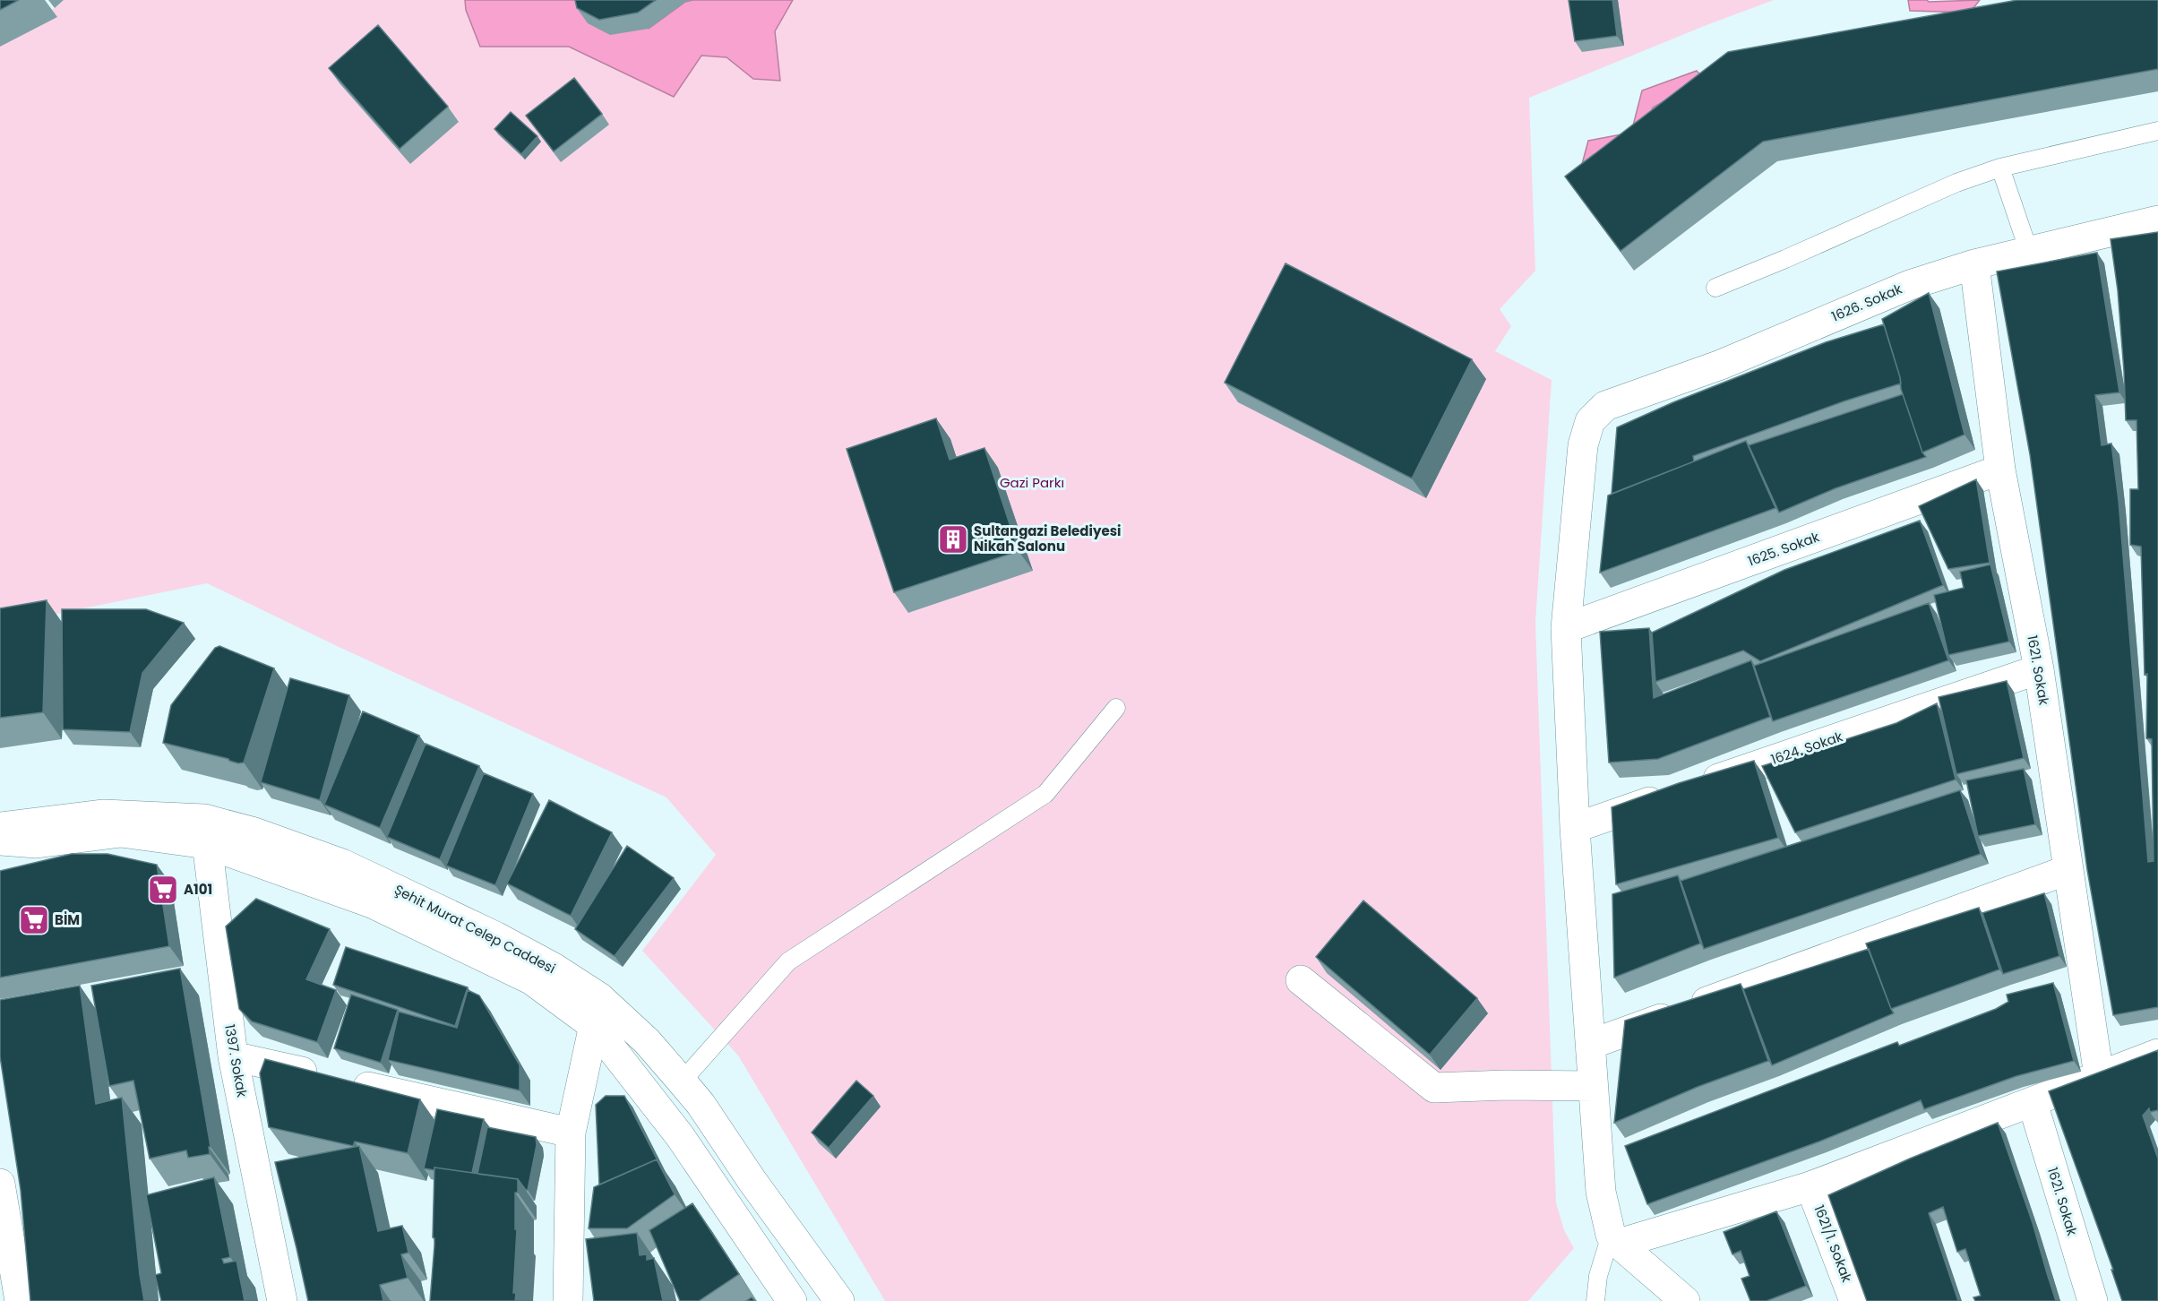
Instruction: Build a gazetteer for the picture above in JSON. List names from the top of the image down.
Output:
{
  "streets": {
    "street": [
      "1626. Sokak",
      "1625. Sokak",
      "1621. Sokak",
      "1624. Sokak",
      "Şehit Murat Celep Caddesi",
      "1397. Sokak",
      "1621/1. Sokak"
    ]
  },
  "crossings": [
    ["1626. Sokak", "1625. Sokak"],
    ["1626. Sokak", "1621. Sokak"],
    ["1625. Sokak", "1621. Sokak"],
    ["1621. Sokak", "1624. Sokak"],
    ["Şehit Murat Celep Caddesi", "1397. Sokak"]
  ],
  "parks": ["Gazi Parkı"],
  "places": {
    "building": ["Sultangazi Belediyesi Nikah Salonu"],
    "supermarket": ["A101", "BİM"]
  }
}
